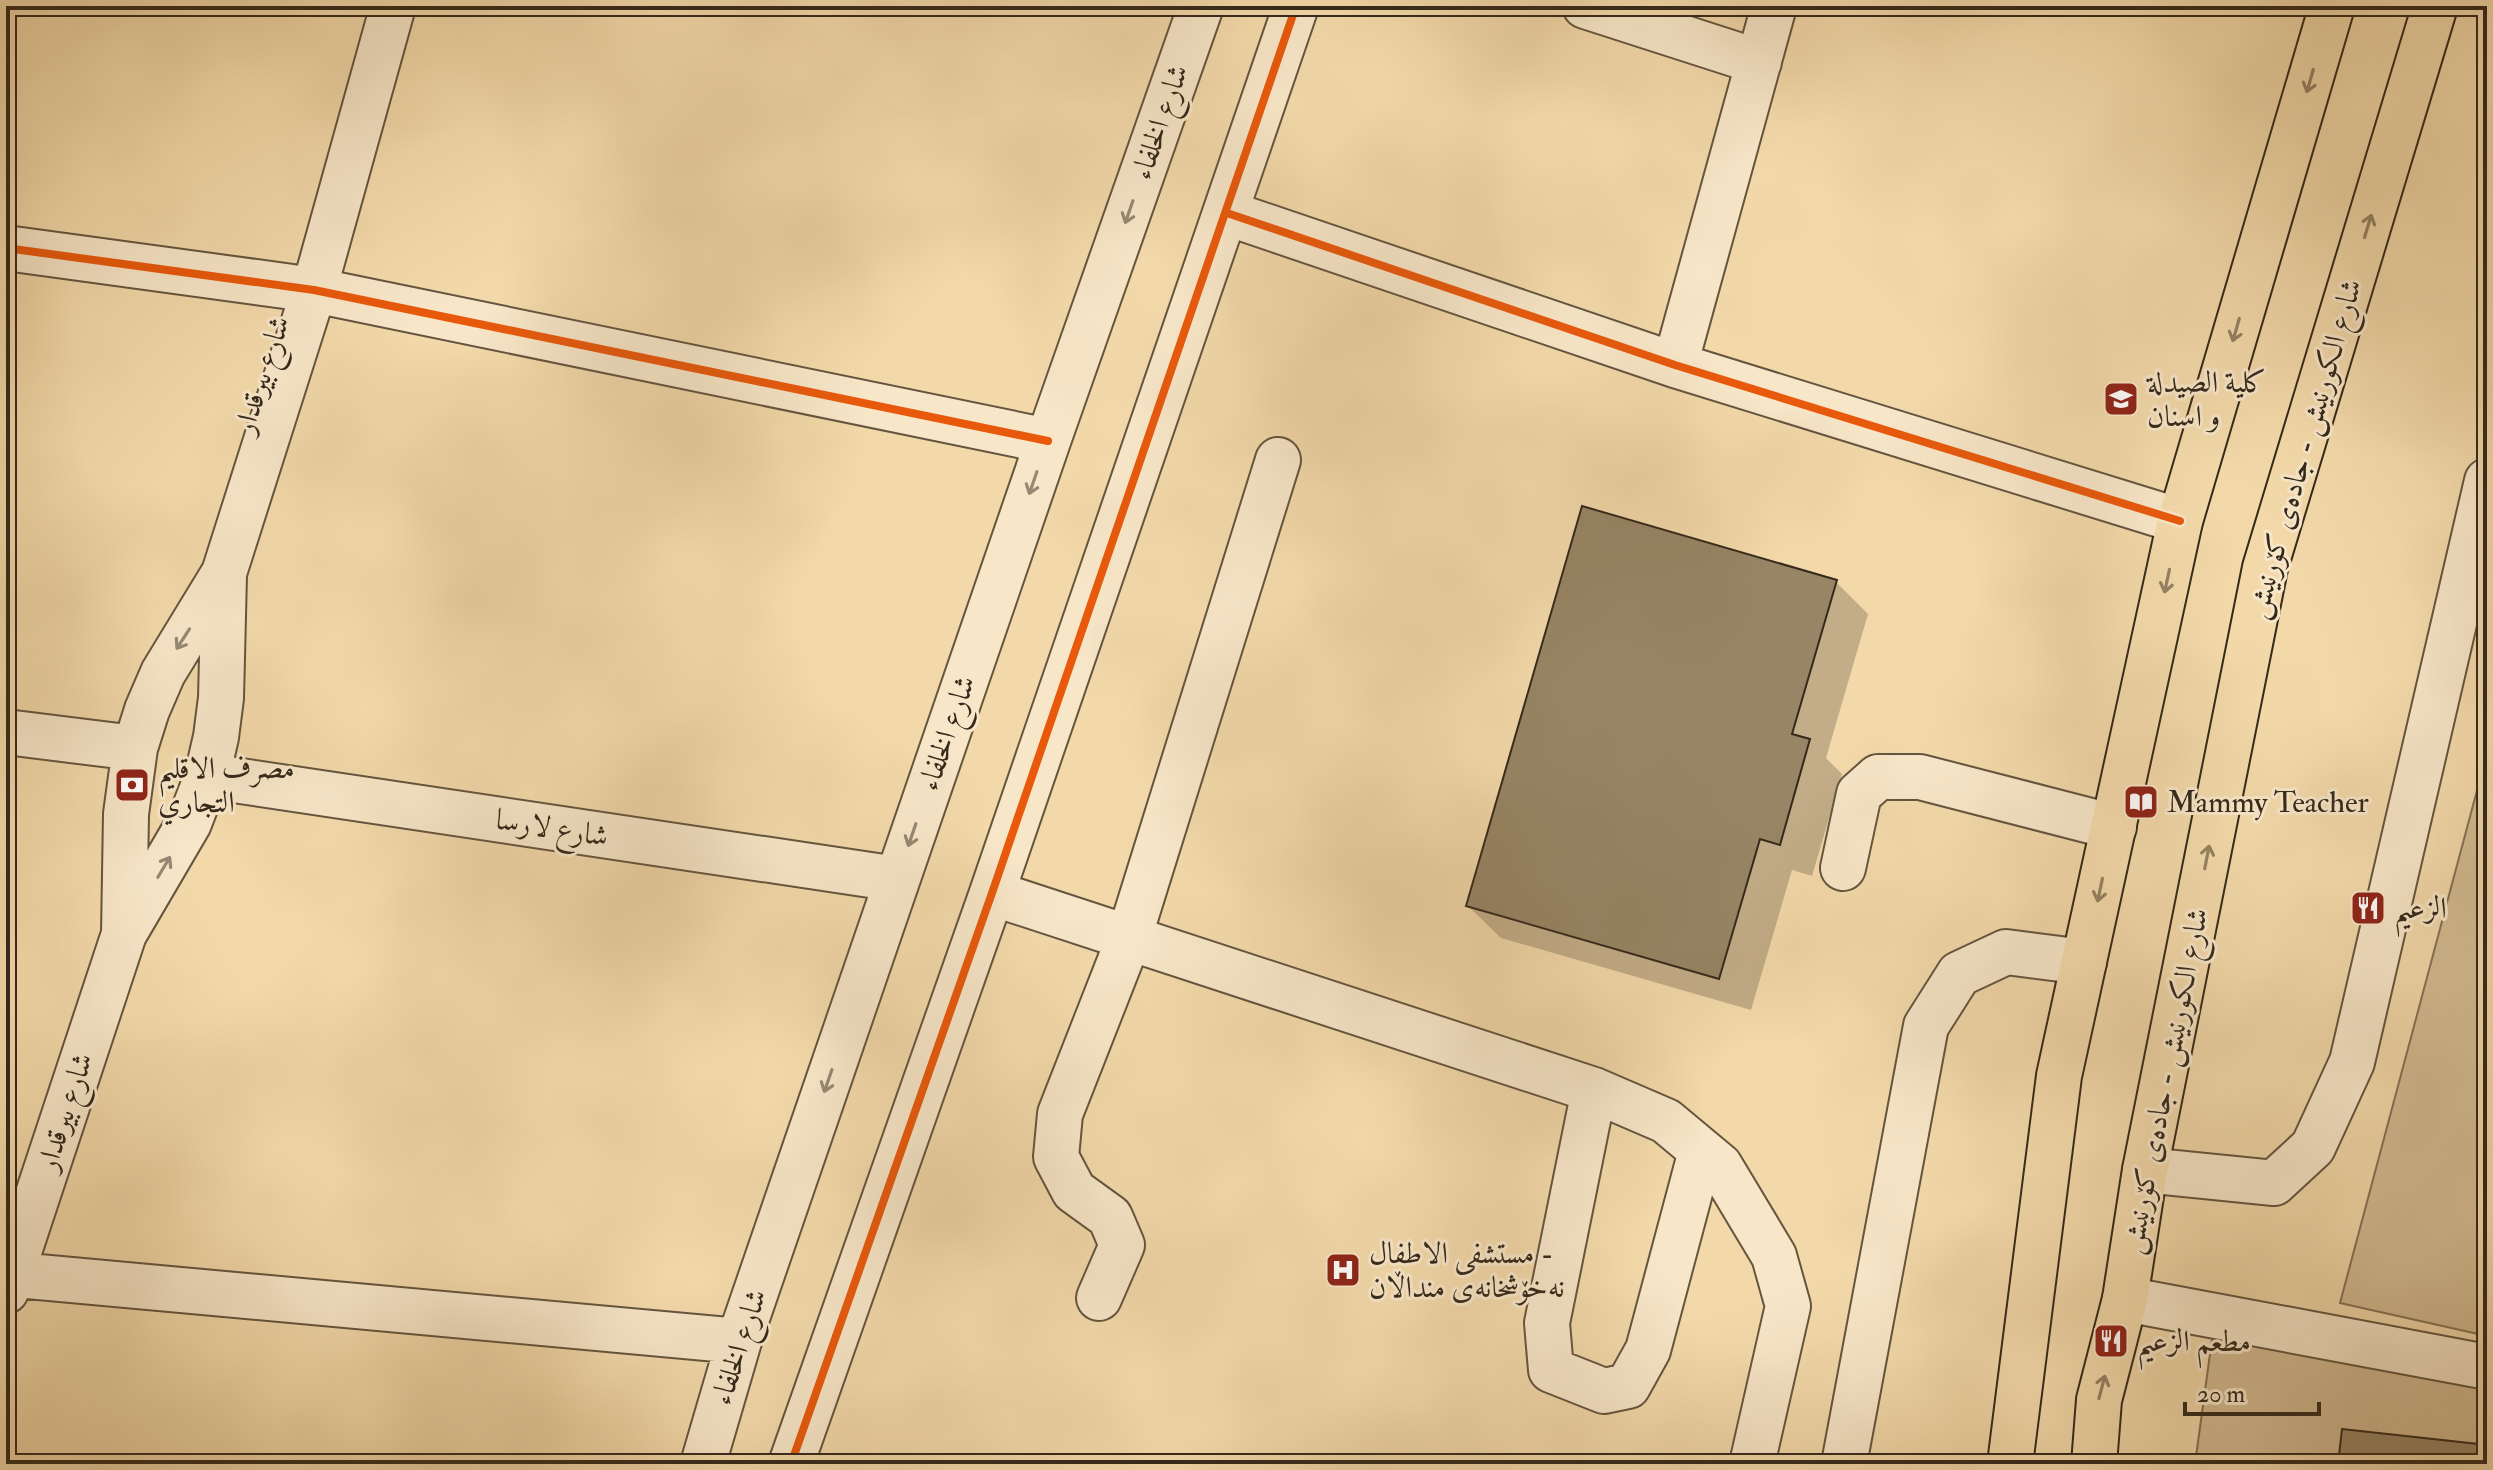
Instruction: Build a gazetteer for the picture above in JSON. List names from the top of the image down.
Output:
{
  "streets": {
    "main road": ["شارع الكورنيش - جادەی کۆرنیش"],
    "street": ["شارع الخلفاء", "شارع بيرقدار", "شارع لارسا"]
  },
  "crossings": [
    ["شارع الخلفاء", "شارع لارسا"],
    ["شارع بيرقدار", "شارع لارسا"]
  ],
  "places": {
    "school or university": ["كلية الصيدلة و اسنان"],
    "bank": ["مصرف الاقليم التجاري"],
    "library": ["Mammy Teacher"],
    "restaurant": ["الزعيم", "مطعم الزعيم"],
    "hospital": ["مستشفى الاطفال - نەخۆشخانەی منداڵان"]
  },
  "scale_bar": "20 m"
}
